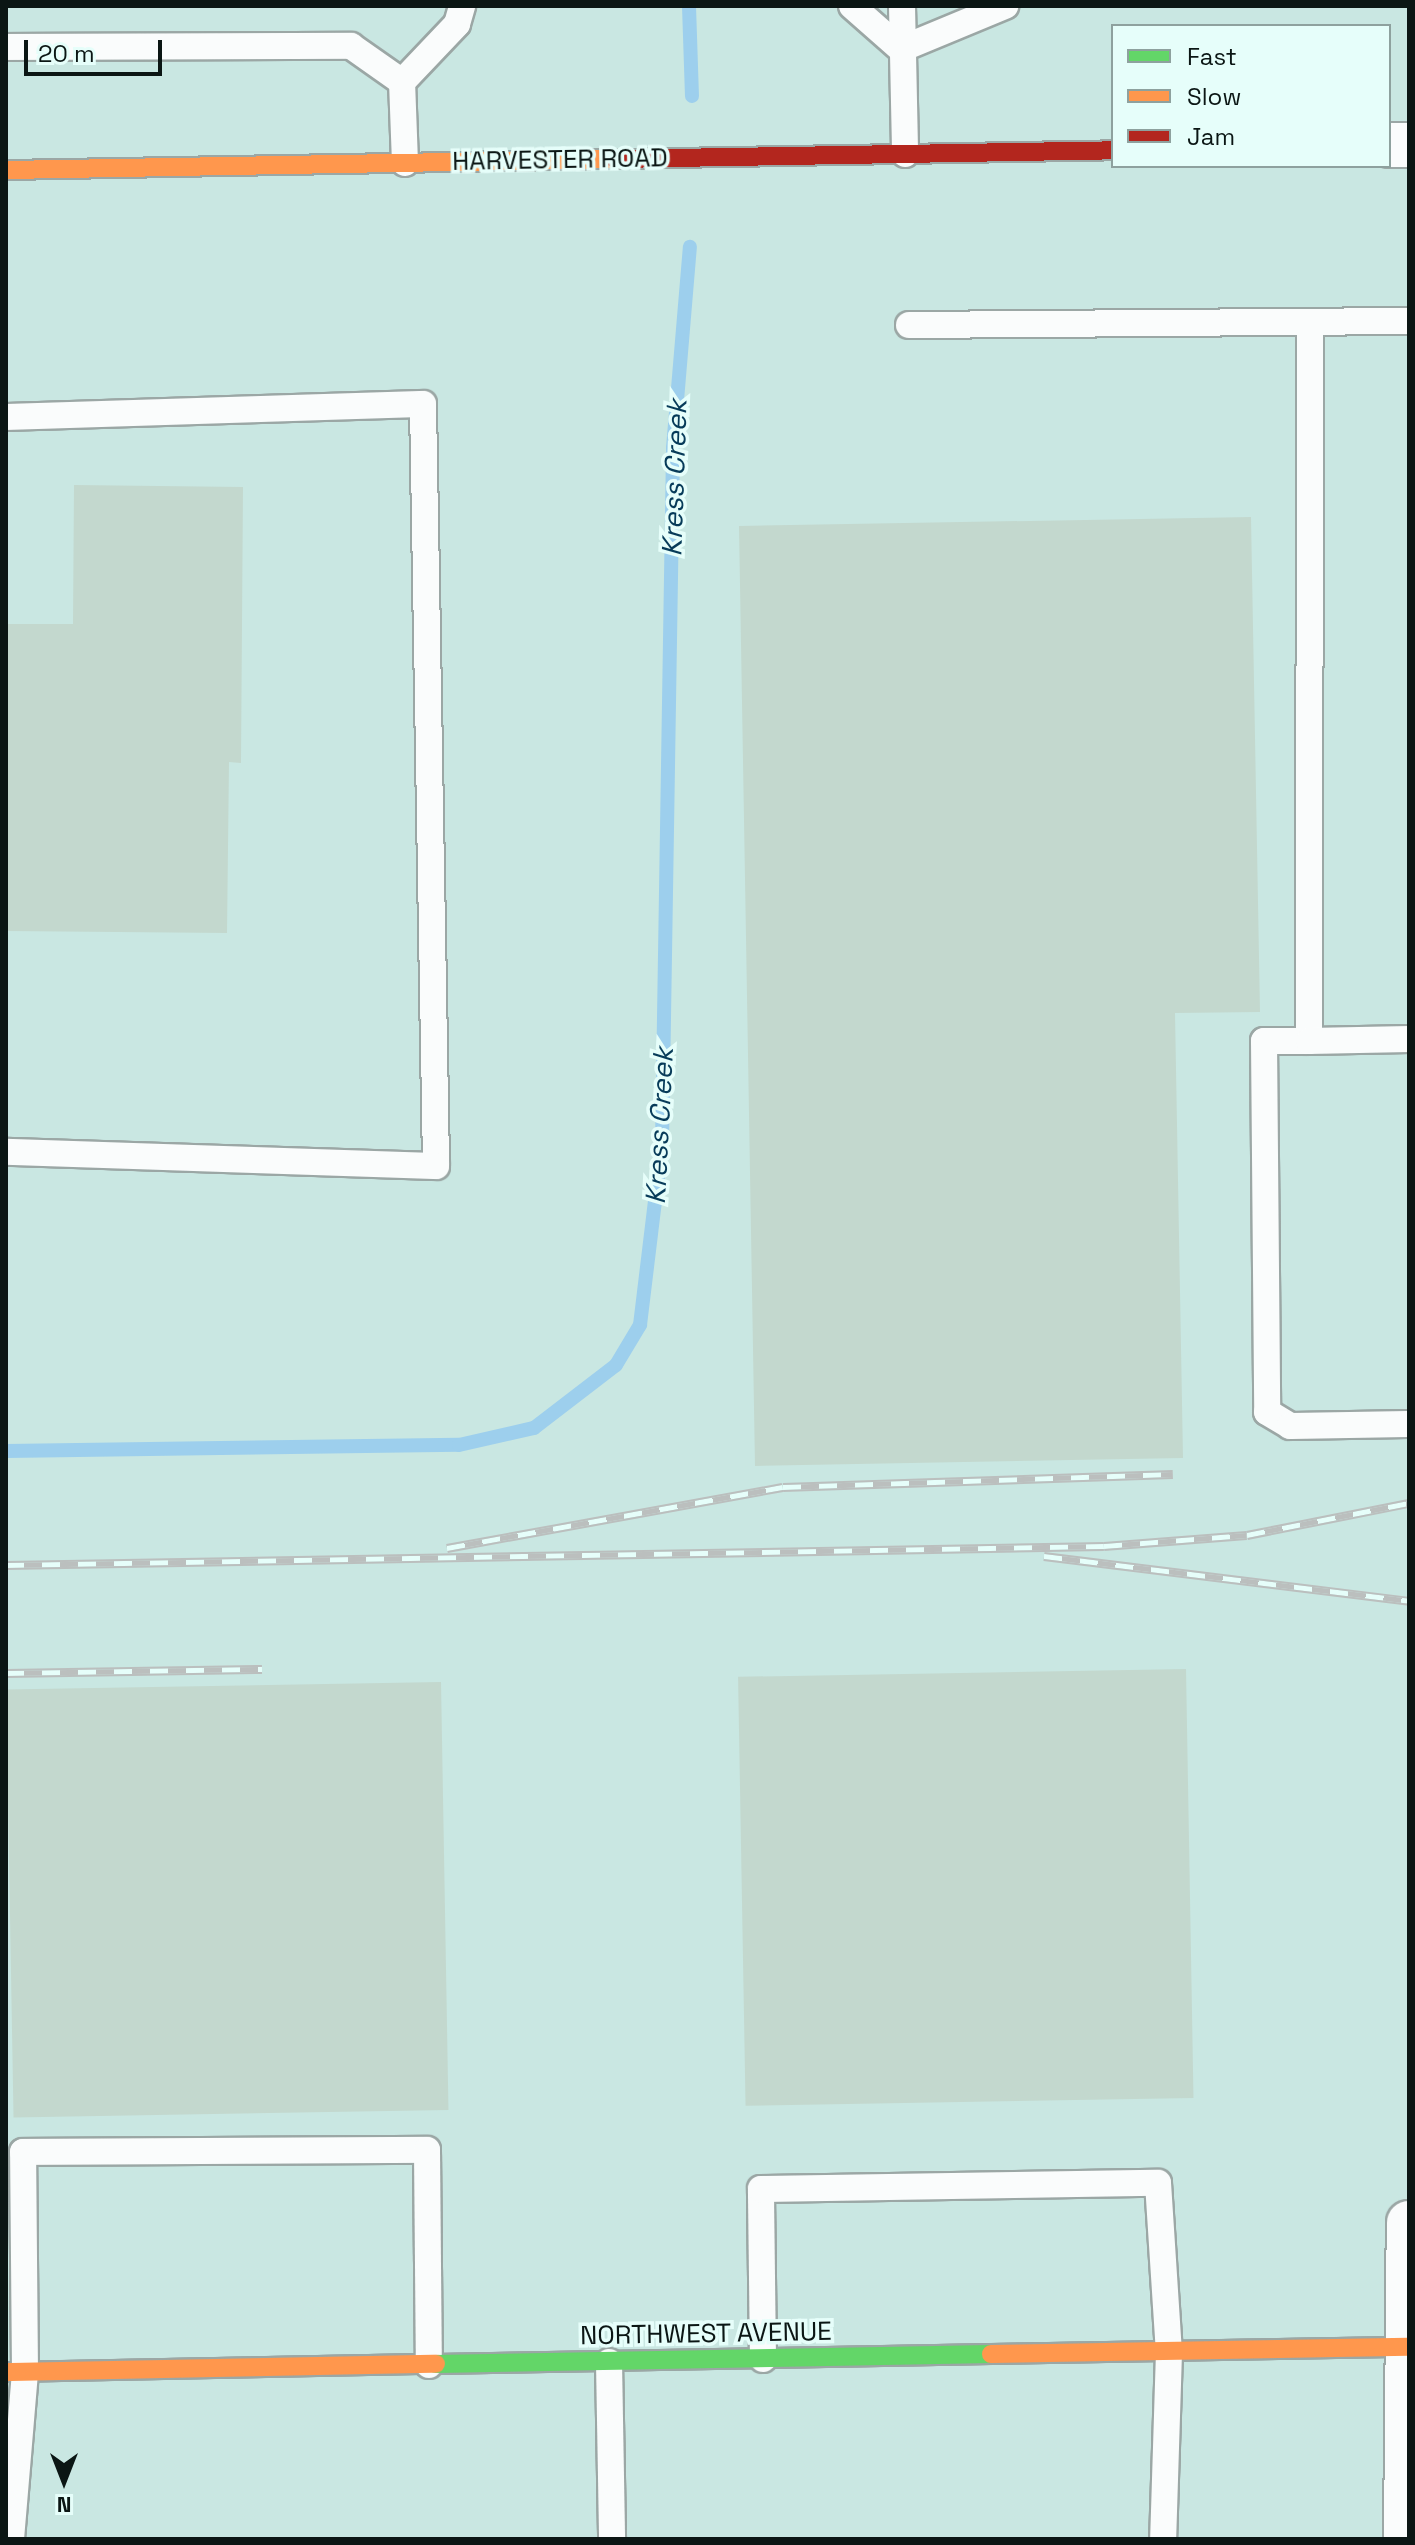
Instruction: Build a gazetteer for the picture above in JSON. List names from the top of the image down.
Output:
{
  "streets": {
    "street": ["HARVESTER ROAD", "NORTHWEST AVENUE"]
  },
  "water": ["Kress Creek"],
  "legend": ["Fast", "Slow", "Jam"],
  "scale_bar": "20 m",
  "north": "bottom"
}
